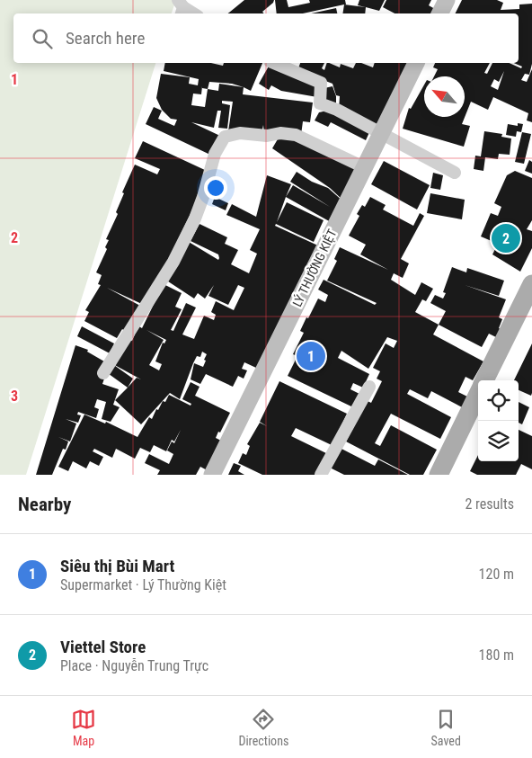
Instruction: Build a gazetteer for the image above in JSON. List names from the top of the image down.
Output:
{
  "streets": {
    "street": ["LÝ THƯỜNG KIỆT"]
  },
  "north": "top left",
  "page": {
    "search": "Search here",
    "pins": ["2", "1"],
    "heading": ["Nearby", "2 results"],
    "list": [
      {
        "mark": "1",
        "name": "Siêu thị Bùi Mart",
        "note": "Supermarket · Lý Thường Kiệt",
        "value": "120 m"
      },
      {
        "mark": "2",
        "name": "Viettel Store",
        "note": "Place · Nguyễn Trung Trực",
        "value": "180 m"
      }
    ],
    "nav": ["Map", "Directions", "Saved"]
  },
  "grid": {
    "rows": ["1", "2", "3"]
  }
}
